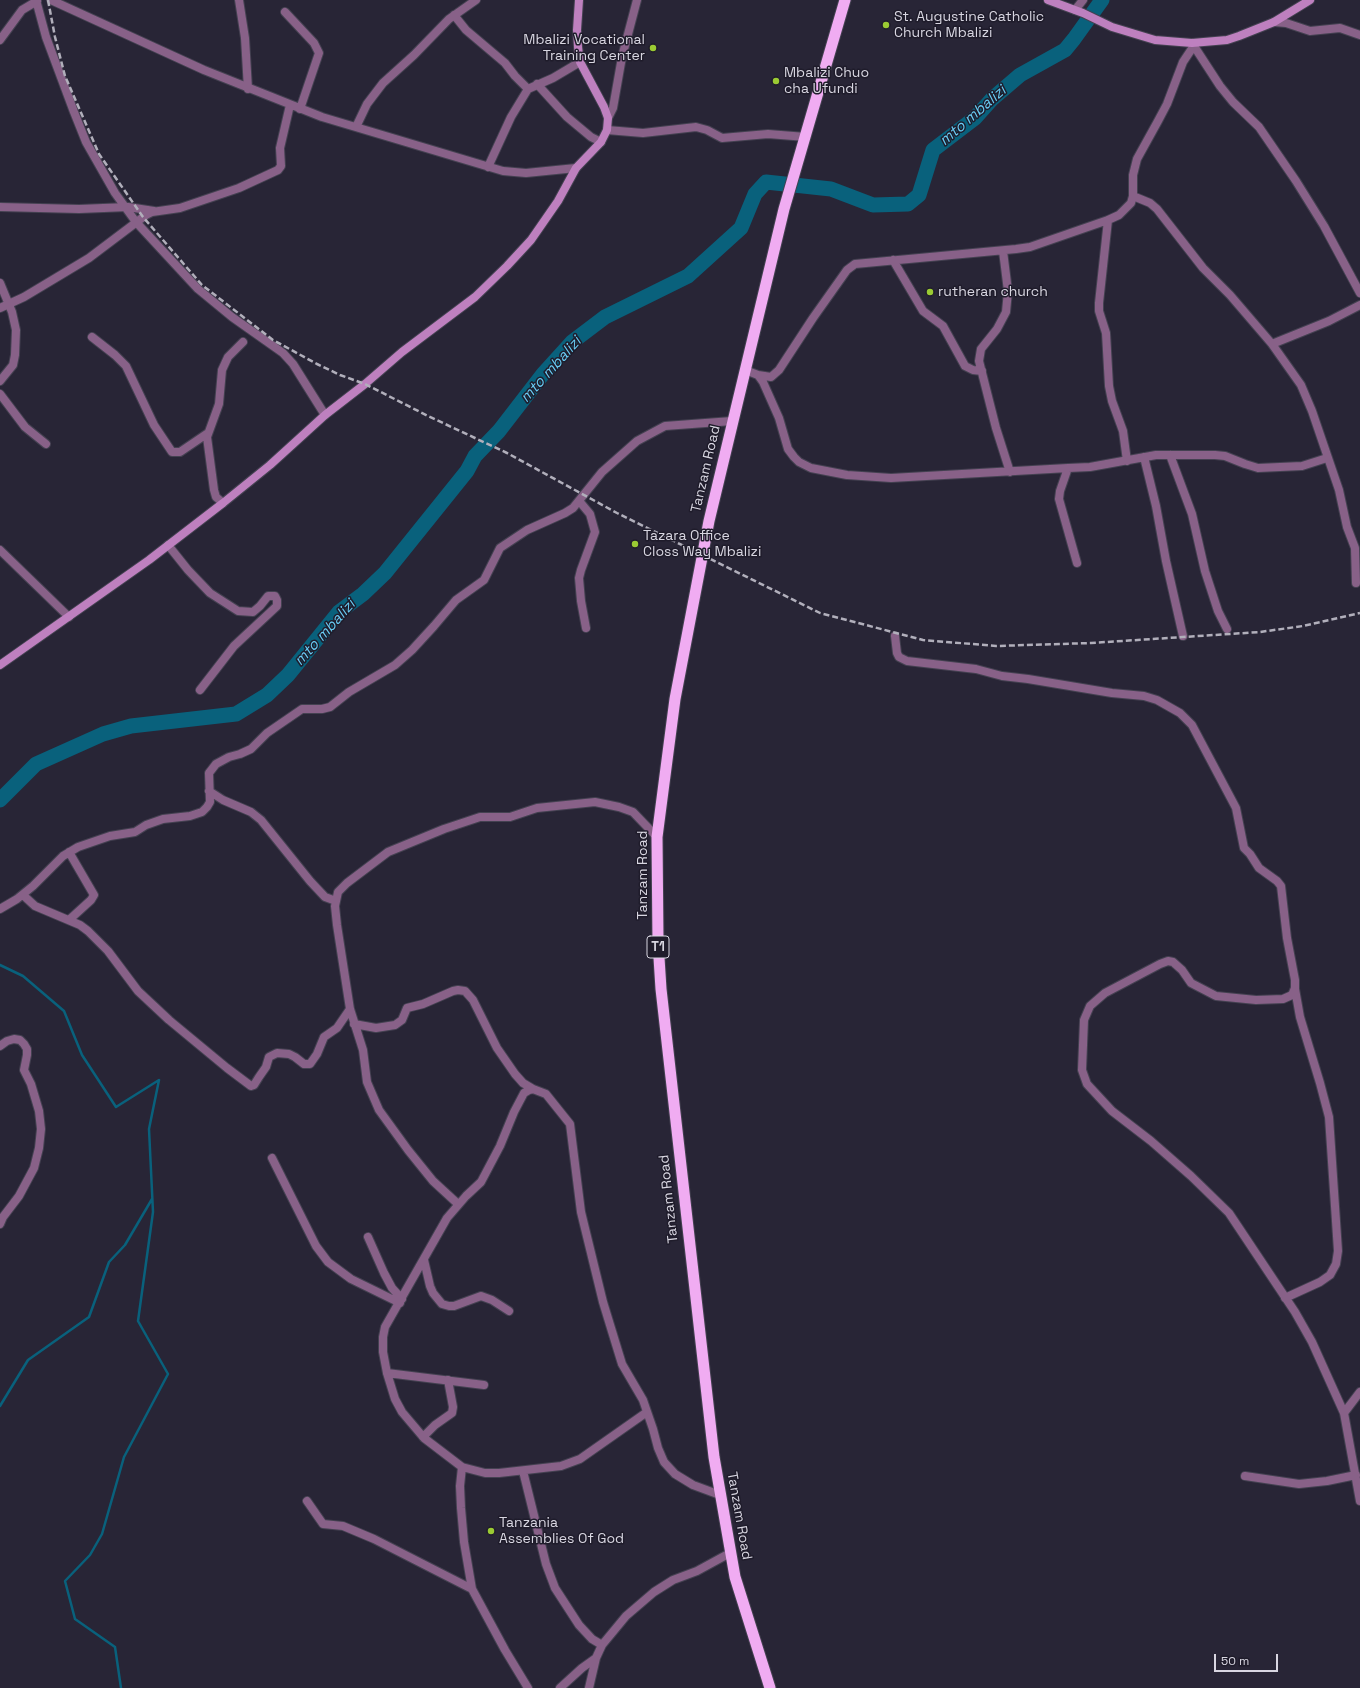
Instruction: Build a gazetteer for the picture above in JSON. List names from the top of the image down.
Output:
{
  "streets": {
    "highway": ["Tanzam Road", "T1"]
  },
  "crossings": [
    ["Tanzam Road", "T1"]
  ],
  "water": ["mto mbalizi"],
  "places": [
    "St. Augustine Catholic Church Mbalizi",
    "Mbalizi Vocational Training Center",
    "Mbalizi Chuo cha Ufundi",
    "rutheran church",
    "Tazara Office Closs Way Mbalizi",
    "Tanzania Assemblies Of God"
  ],
  "scale_bar": "50 m"
}
